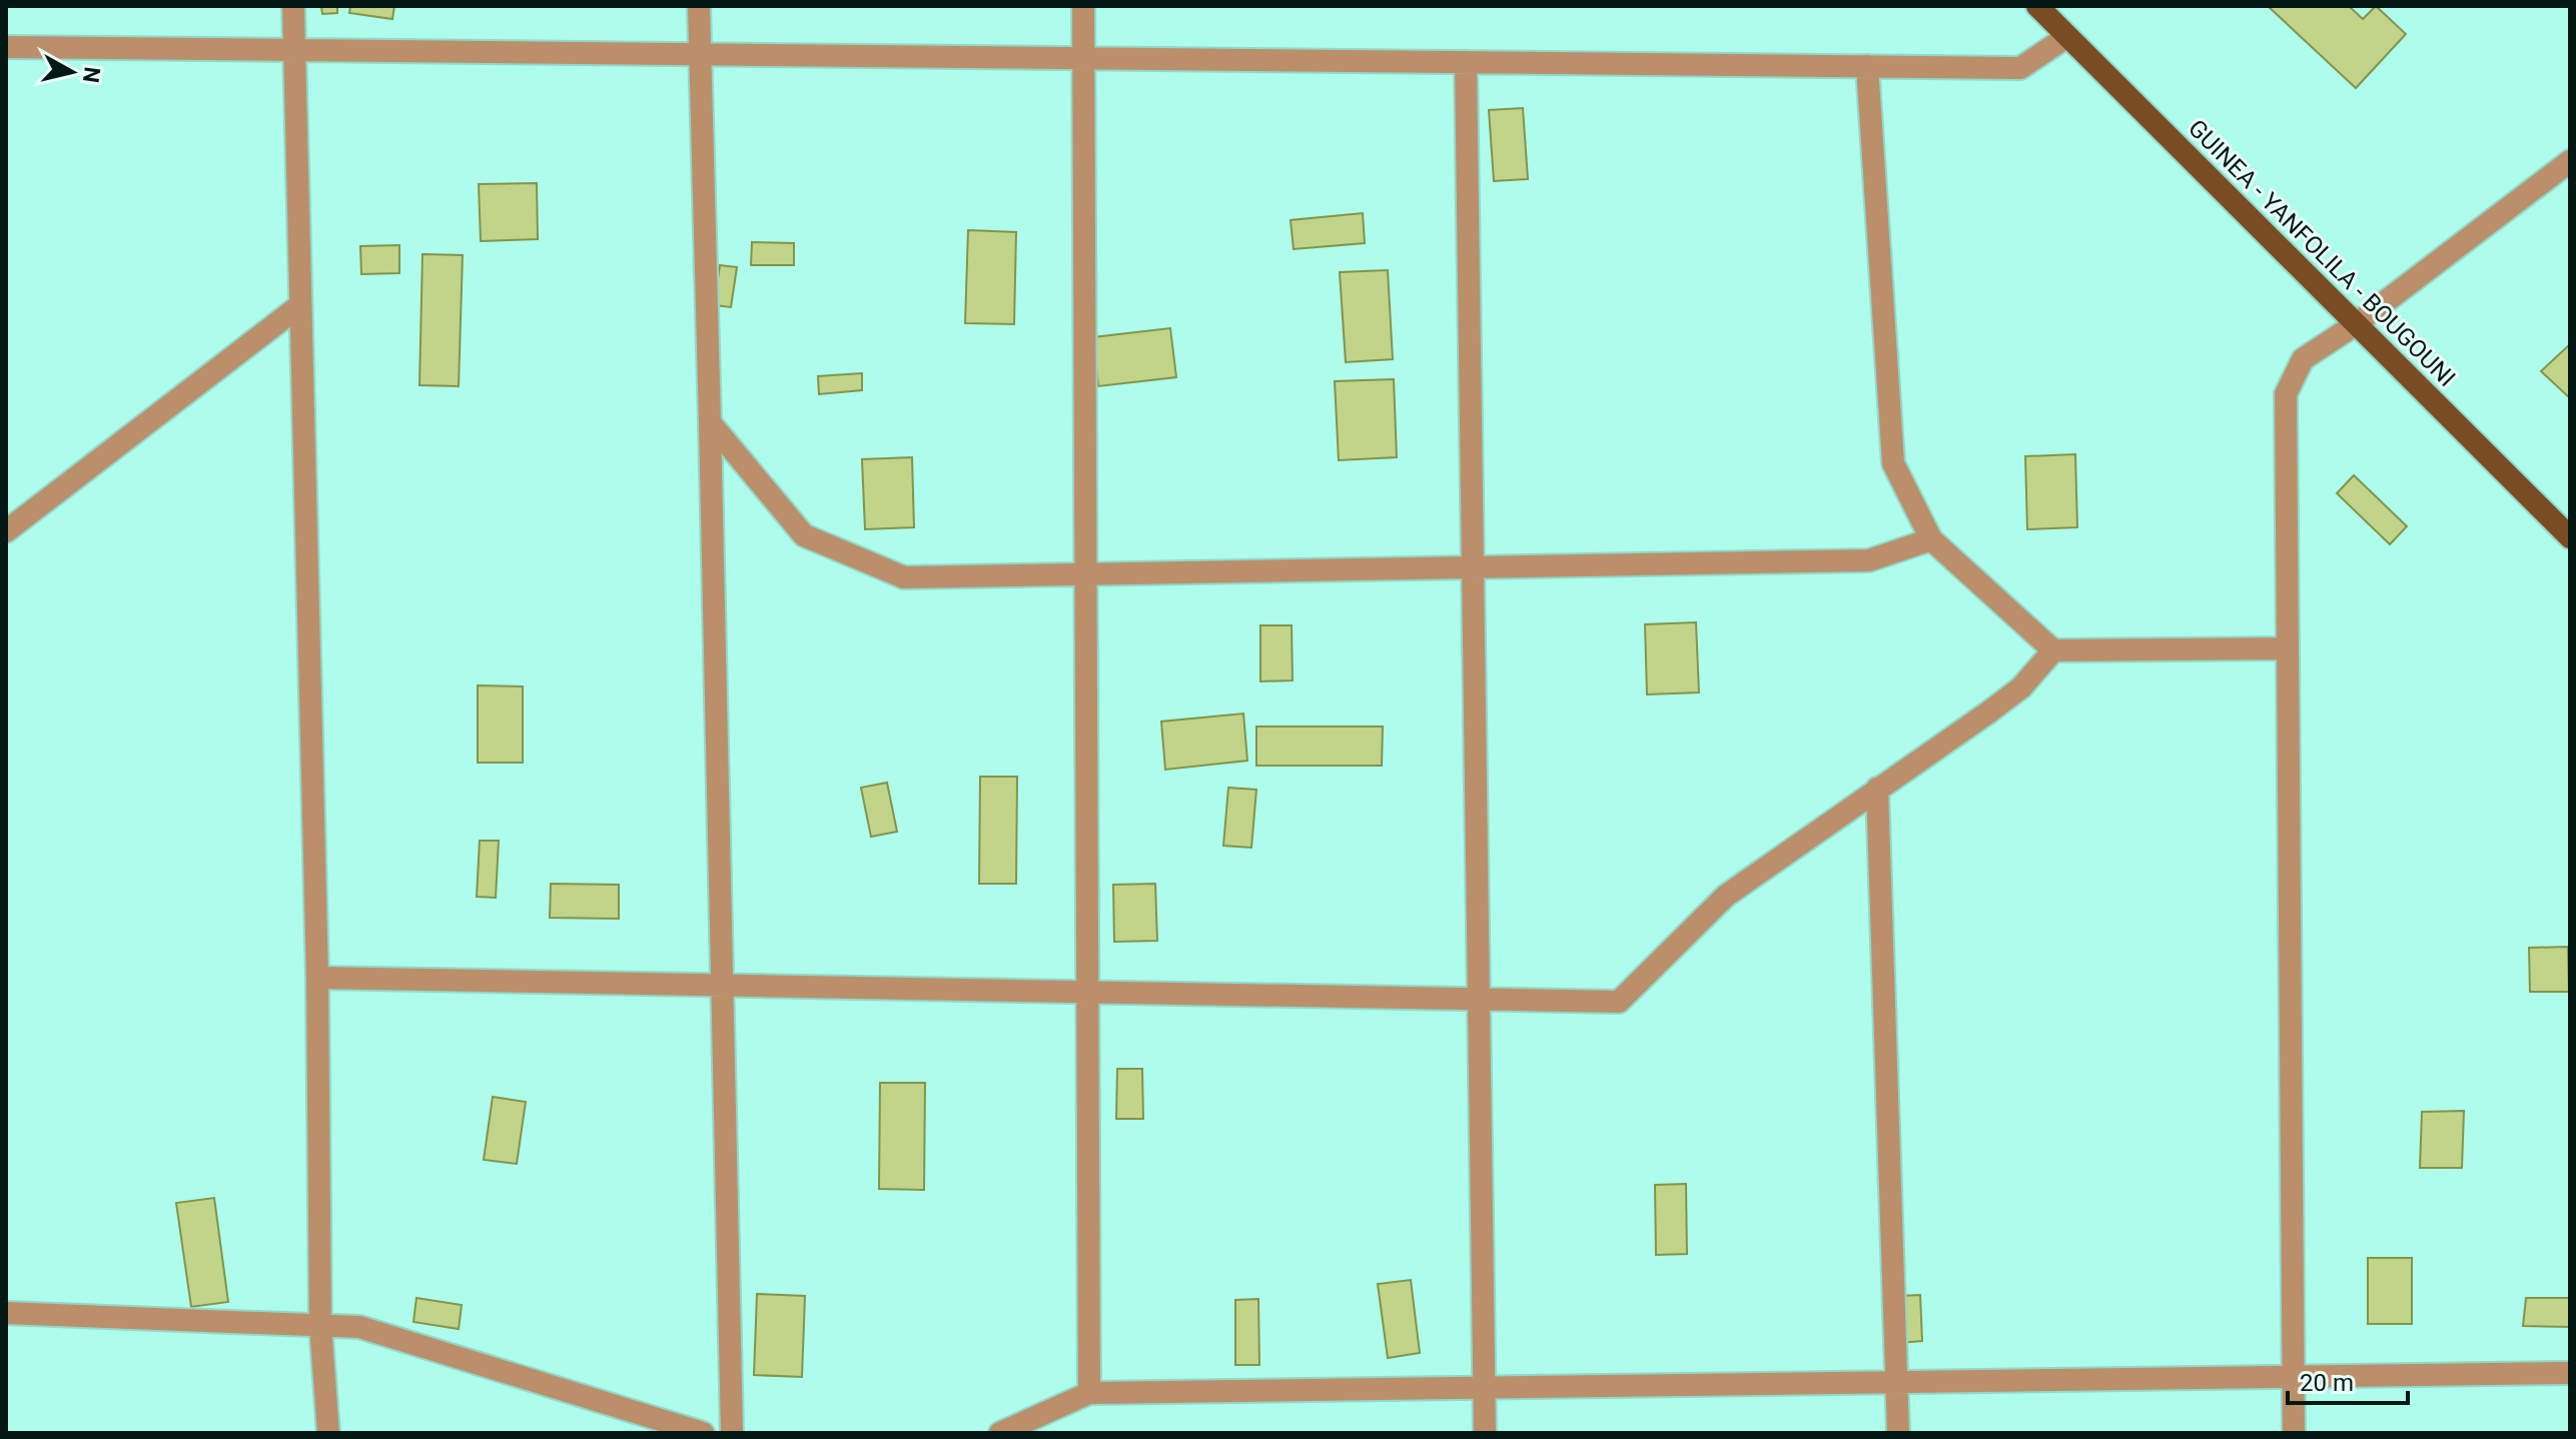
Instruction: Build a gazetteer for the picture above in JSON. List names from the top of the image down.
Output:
{
  "streets": {
    "main road": ["GUINEA - YANFOLILA - BOUGOUNI"]
  },
  "scale_bar": "20 m",
  "north": "right"
}
